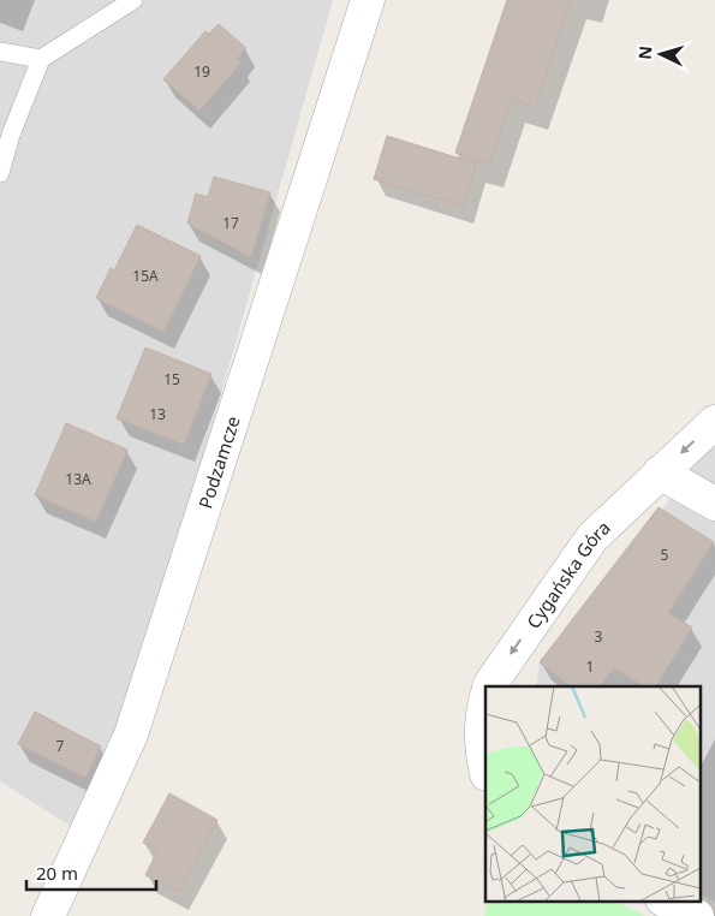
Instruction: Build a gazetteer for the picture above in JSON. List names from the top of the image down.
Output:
{
  "streets": {
    "street": ["Podzamcze", "Cygańska Góra"]
  },
  "one_way": ["Cygańska Góra"],
  "house_numbers": [
    "19",
    "17",
    "15A",
    "15",
    "13",
    "13A",
    "5",
    "3",
    "1",
    "7"
  ],
  "scale_bar": "20 m",
  "north": "left"
}
